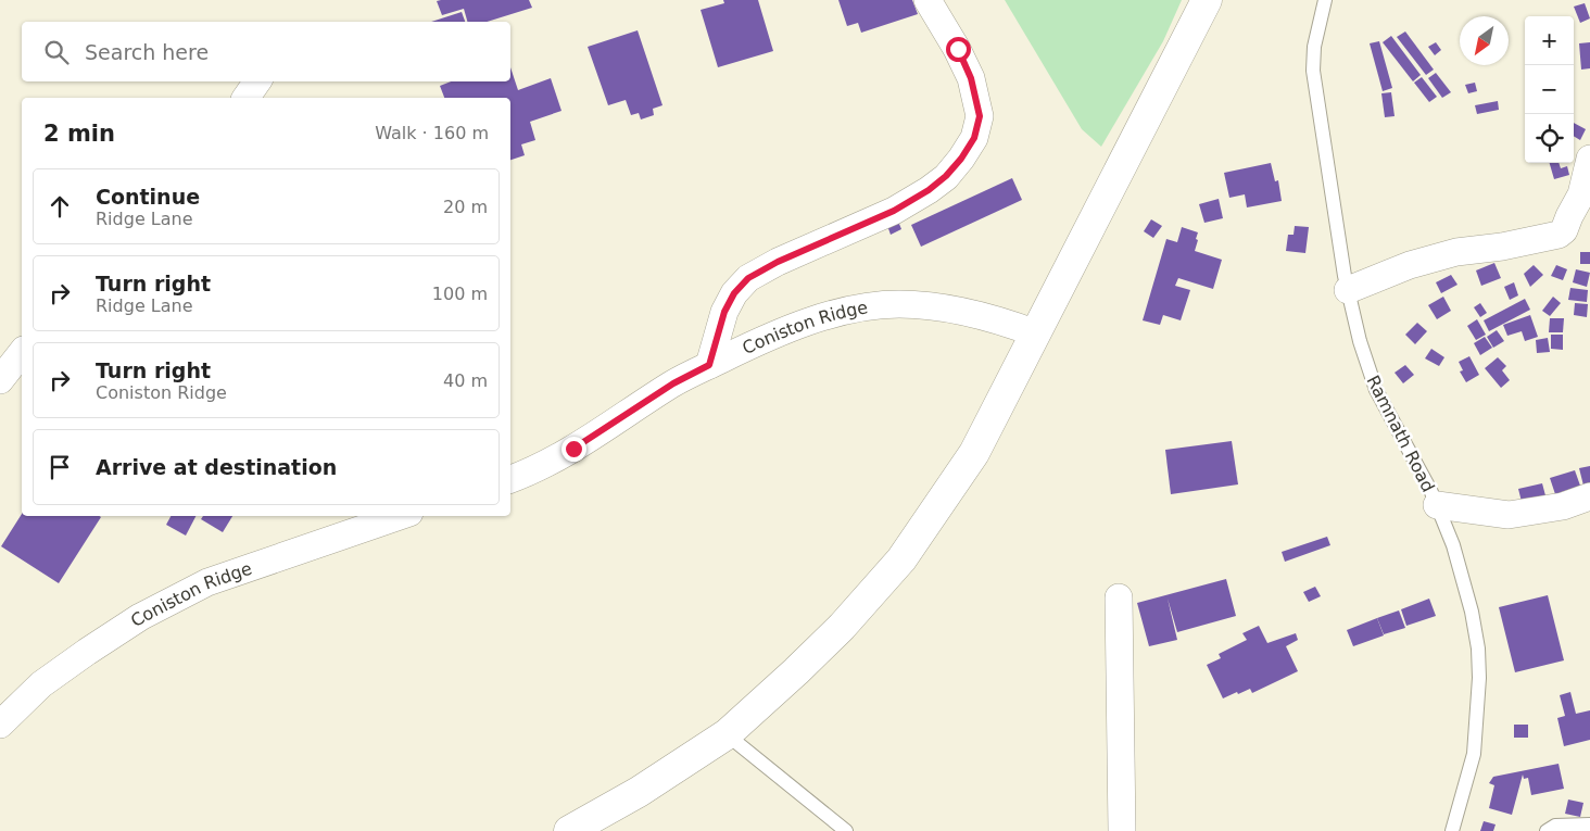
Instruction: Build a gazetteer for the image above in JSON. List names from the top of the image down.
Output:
{
  "streets": {
    "street": ["Coniston Ridge"],
    "lane": ["Ramnath Road"]
  },
  "north": "bottom left",
  "page": {
    "map_buttons": ["+", "−"],
    "search": "Search here",
    "heading": ["2 min", "Walk · 160 m"],
    "list": [
      ["Continue", "Ridge Lane", "20 m"],
      ["Turn right", "Ridge Lane", "100 m"],
      ["Turn right", "Coniston Ridge", "40 m"],
      "Arrive at destination"
    ]
  }
}
